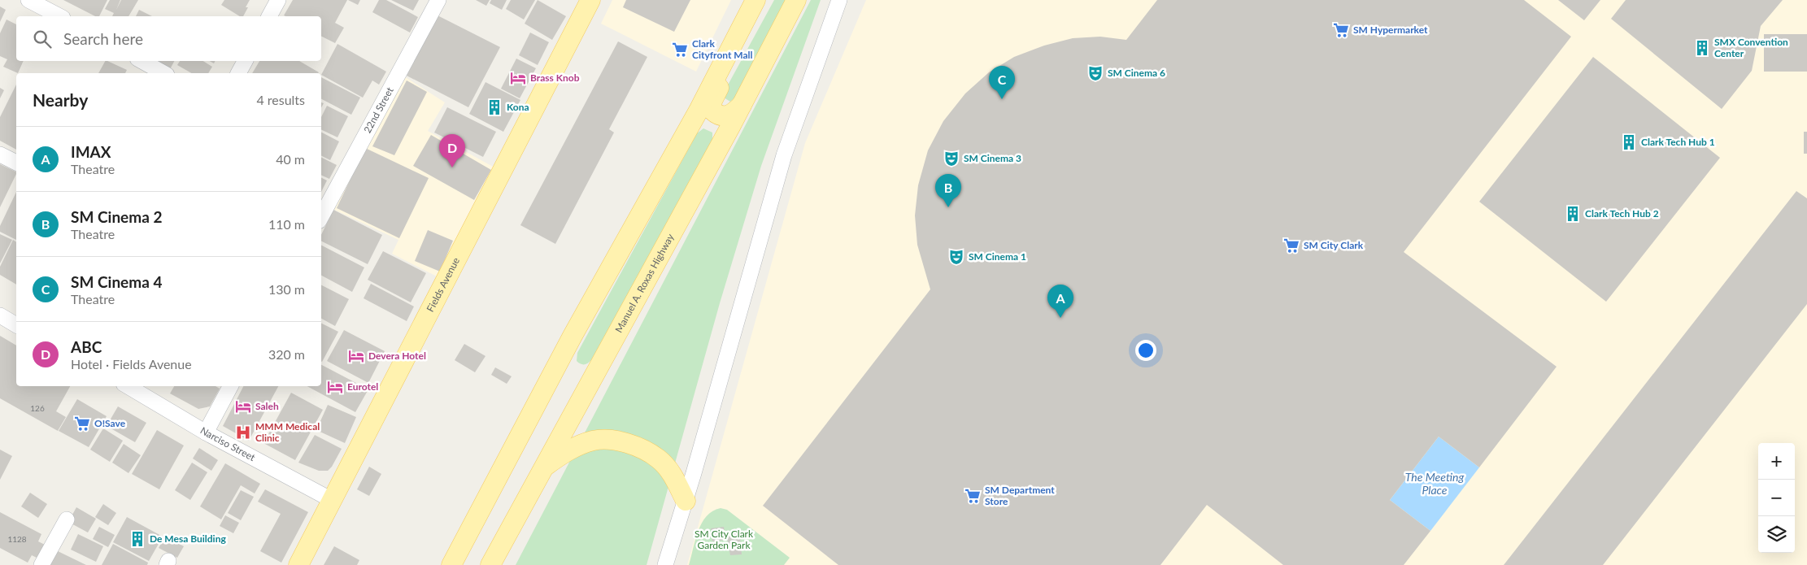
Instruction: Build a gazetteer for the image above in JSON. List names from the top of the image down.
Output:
{
  "streets": {
    "main road": ["Manuel A. Roxas Highway", "Fields Avenue"],
    "street": ["22nd Street", "Narciso Street"]
  },
  "crossings": [
    ["Fields Avenue", "Narciso Street"]
  ],
  "water": ["The Meeting Place"],
  "parks": ["SM City Clark Garden Park"],
  "places": {
    "supermarket": [
      "SM Hypermarket",
      "Clark Cityfront Mall",
      "SM City Clark",
      "O!Save",
      "SM Department Store"
    ],
    "building": [
      "SMX Convention Center",
      "Kona",
      "Clark Tech Hub 1",
      "Clark Tech Hub 2",
      "De Mesa Building"
    ],
    "theatre": ["SM Cinema 6", "SM Cinema 3", "SM Cinema 1"],
    "hotel": [
      "Brass Knob",
      "Devera Hotel",
      "Eurotel",
      "Saleh"
    ],
    "hospital": ["MMM Medical Clinic"]
  },
  "house_numbers": ["126", "1128"],
  "page": {
    "search": "Search here",
    "pins": [
      "C",
      "D",
      "B",
      "A"
    ],
    "heading": ["Nearby", "4 results"],
    "list": [
      {
        "mark": "A",
        "name": "IMAX",
        "note": "Theatre",
        "value": "40 m"
      },
      {
        "mark": "B",
        "name": "SM Cinema 2",
        "note": "Theatre",
        "value": "110 m"
      },
      {
        "mark": "C",
        "name": "SM Cinema 4",
        "note": "Theatre",
        "value": "130 m"
      },
      {
        "mark": "D",
        "name": "ABC",
        "note": "Hotel · Fields Avenue",
        "value": "320 m"
      }
    ],
    "map_buttons": ["+", "−"]
  }
}
